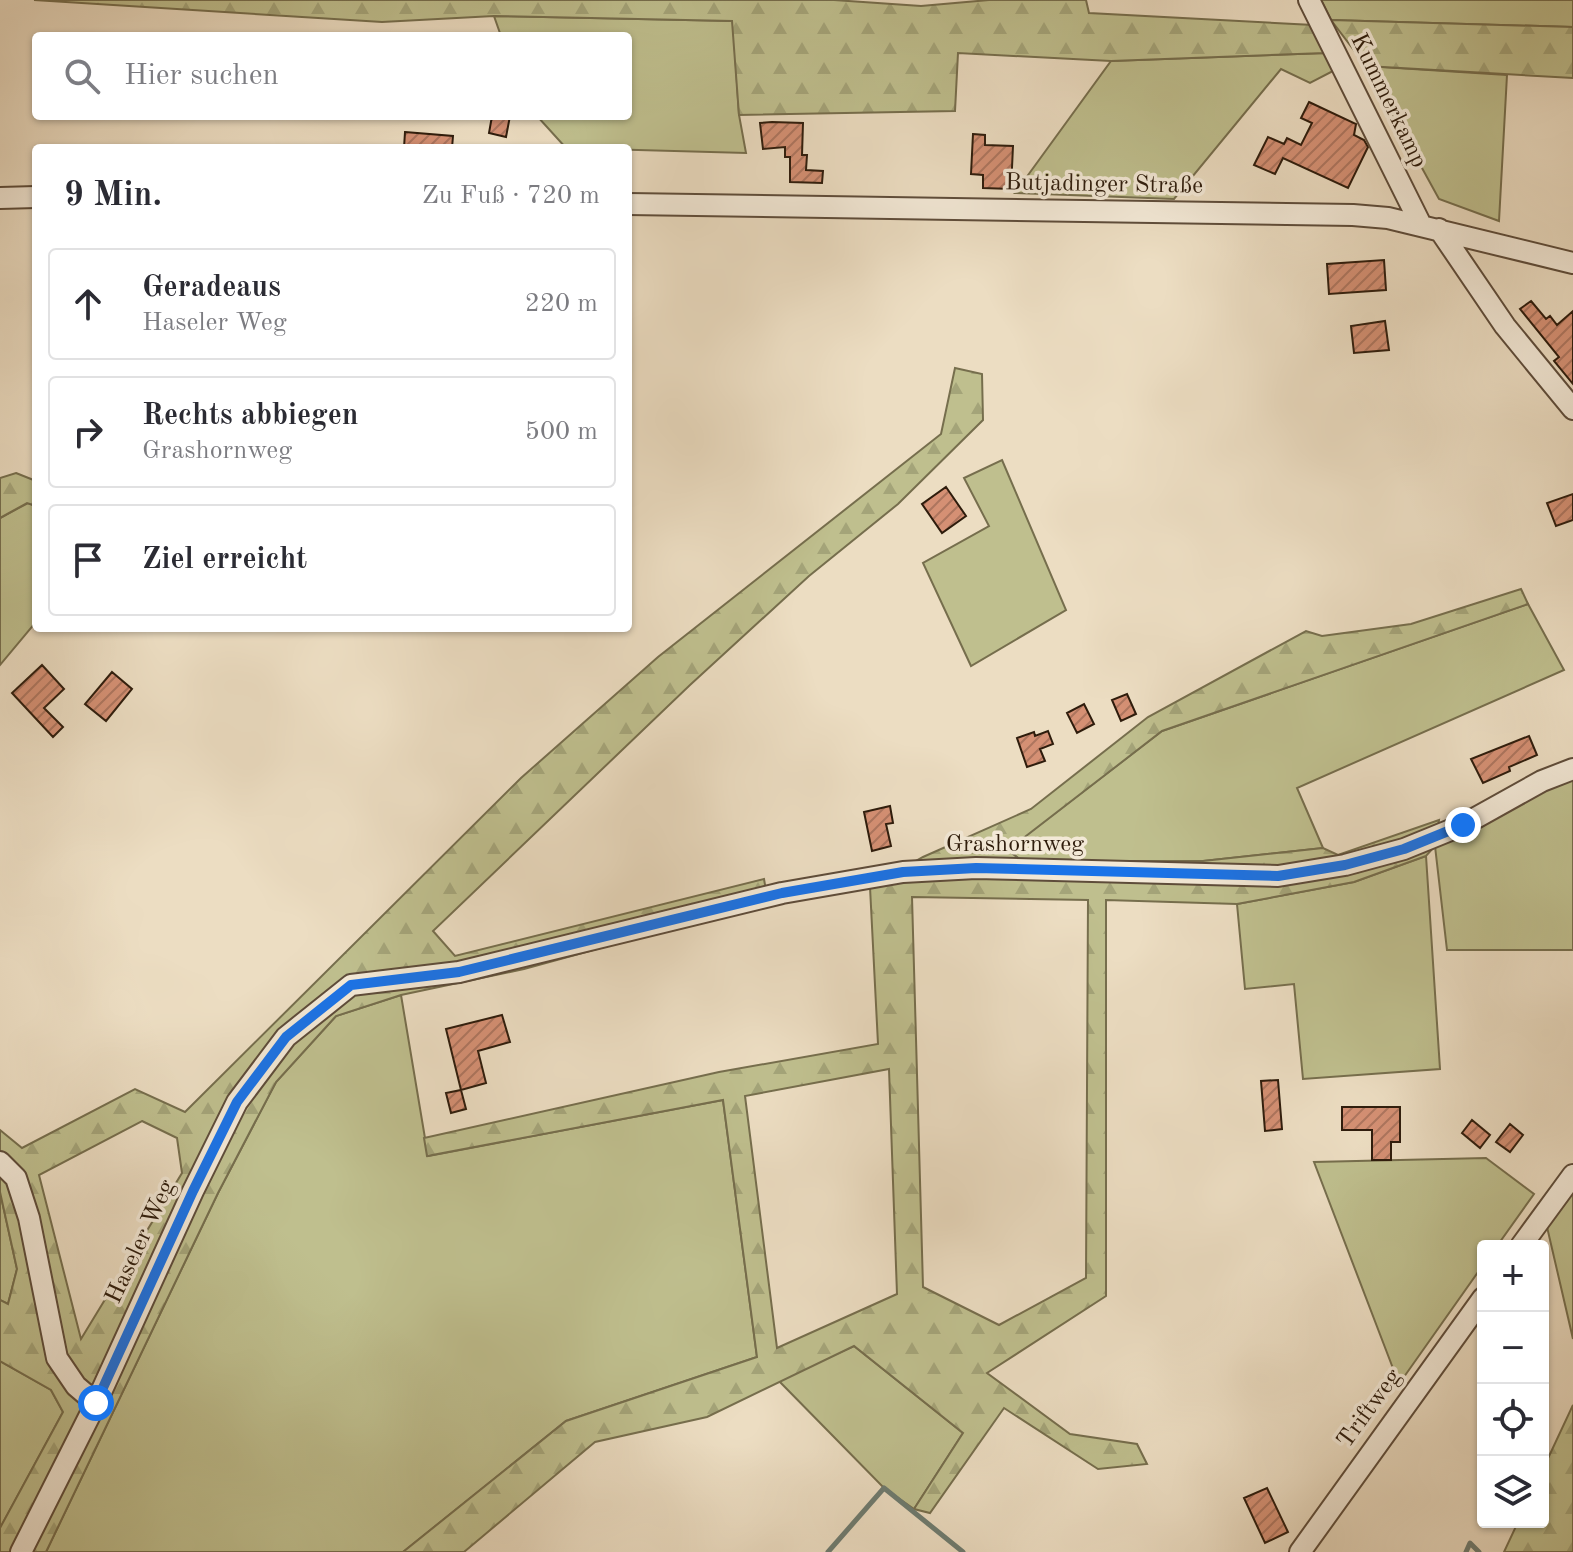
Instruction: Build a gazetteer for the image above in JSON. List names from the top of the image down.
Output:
{
  "streets": {
    "street": [
      "Kummerkamp",
      "Butjadinger Straße",
      "Grashornweg",
      "Haseler Weg",
      "Triftweg"
    ]
  },
  "crossings": [
    ["Kummerkamp", "Butjadinger Straße"],
    ["Grashornweg", "Haseler Weg"]
  ],
  "page": {
    "search": "Hier suchen",
    "heading": ["9 Min.", "Zu Fuß · 720 m"],
    "list": [
      ["Geradeaus", "Haseler Weg", "220 m"],
      ["Rechts abbiegen", "Grashornweg", "500 m"],
      "Ziel erreicht"
    ],
    "map_buttons": ["+", "−"]
  }
}
